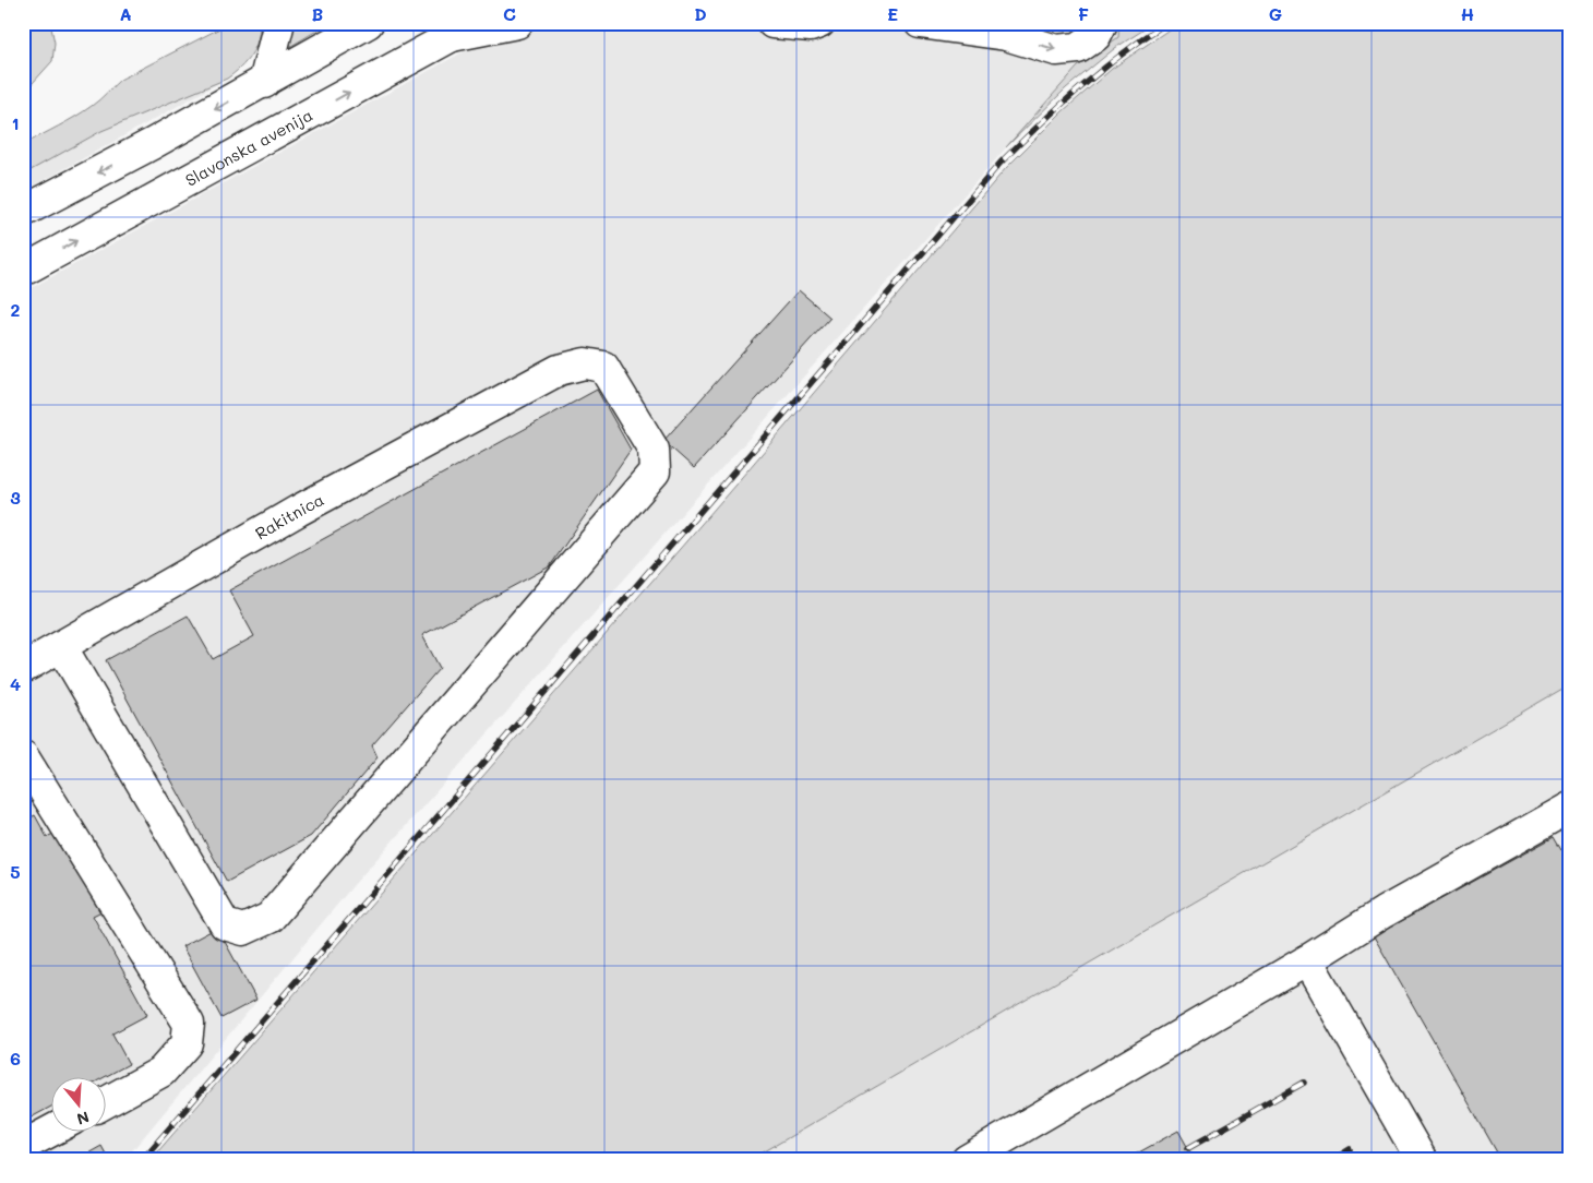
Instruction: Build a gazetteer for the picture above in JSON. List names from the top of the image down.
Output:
{
  "streets": {
    "main road": ["Slavonska avenija", "Rakitnica"]
  },
  "north": "bottom",
  "grid": {
    "columns": [
      "A",
      "B",
      "C",
      "D",
      "E",
      "F",
      "G",
      "H"
    ],
    "rows": [
      "1",
      "2",
      "3",
      "4",
      "5",
      "6"
    ]
  }
}
